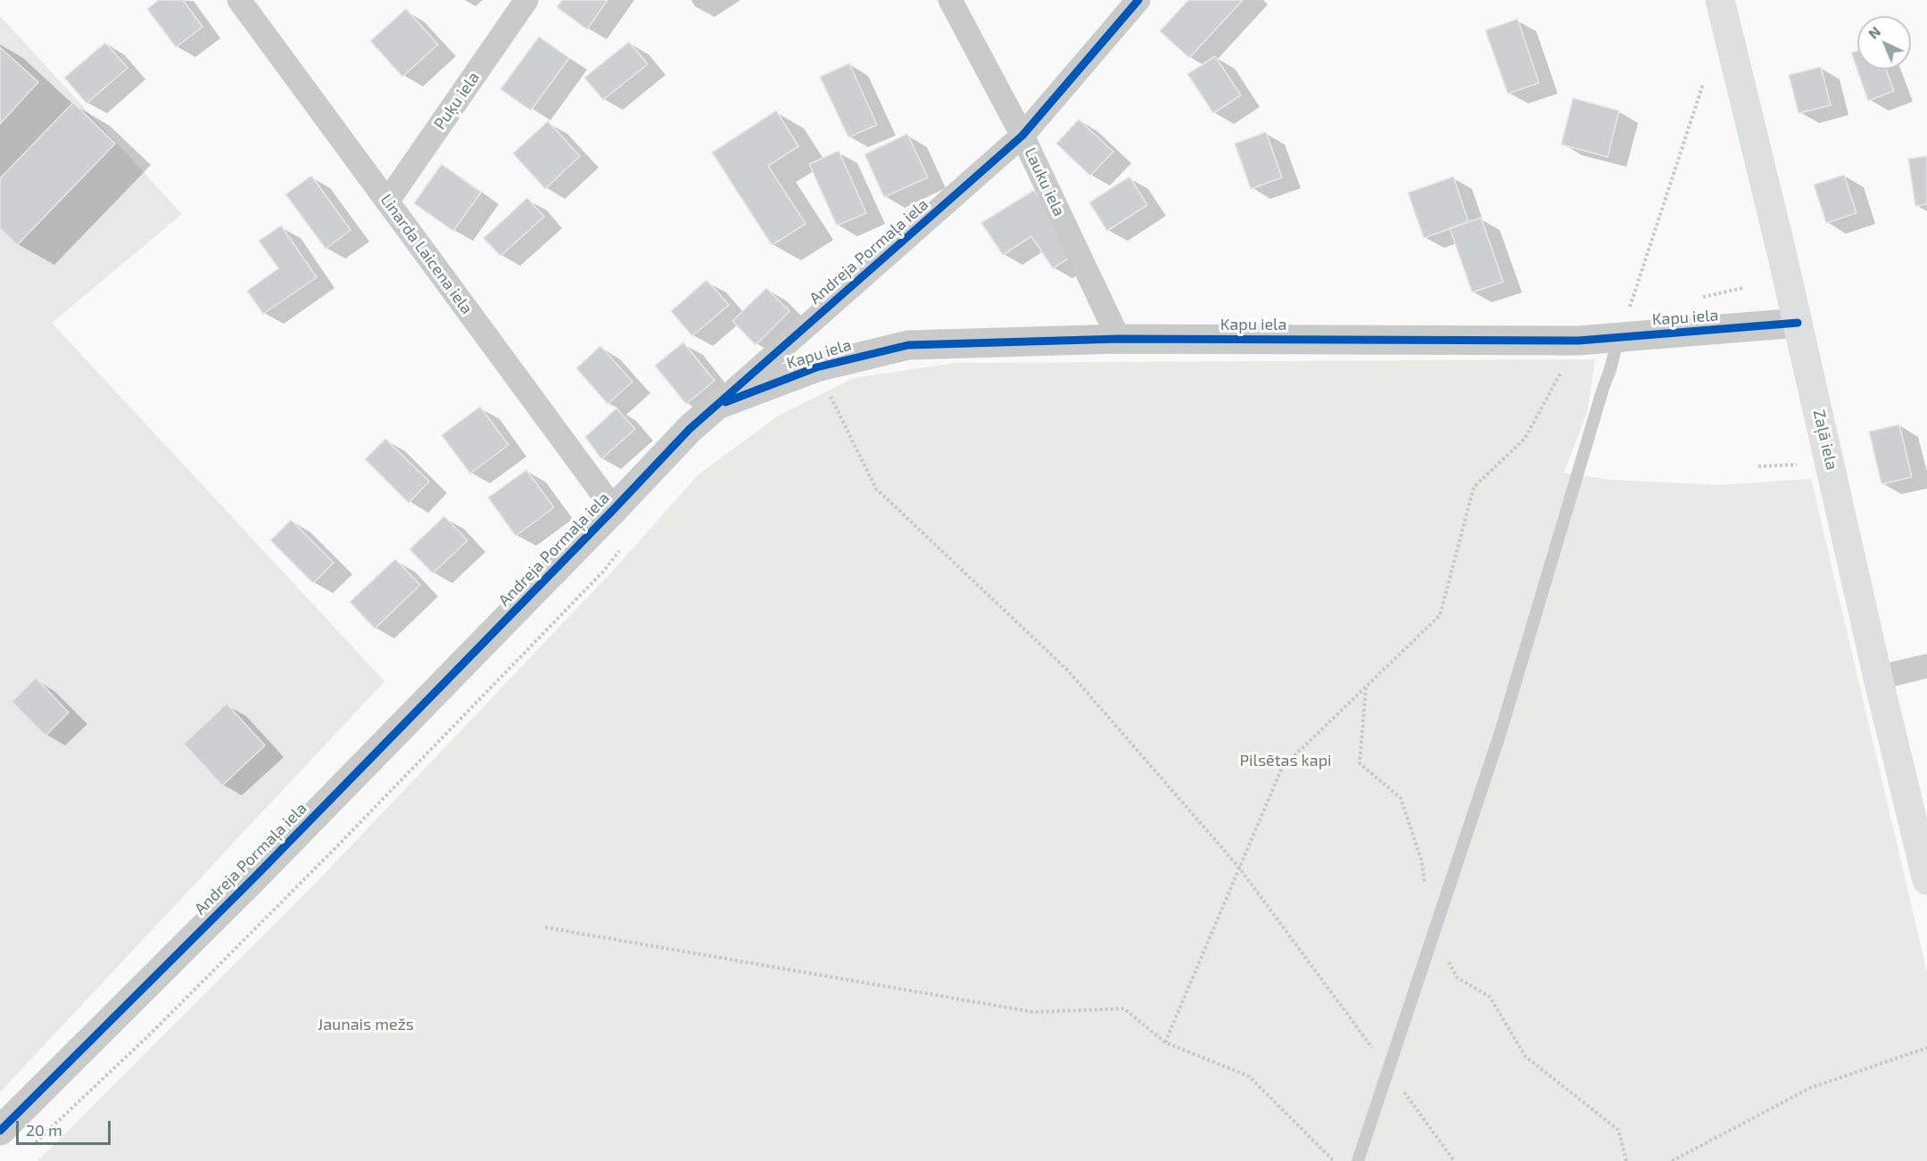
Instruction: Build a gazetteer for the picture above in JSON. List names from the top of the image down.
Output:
{
  "streets": {
    "main road": ["Zaļā iela"],
    "street": [
      "Puķu iela",
      "Lauku iela",
      "Andreja Pormaļa iela",
      "Linarda Laicena iela",
      "Kapu iela"
    ]
  },
  "crossings": [
    ["Puķu iela", "Linarda Laicena iela"],
    ["Lauku iela", "Andreja Pormaļa iela"],
    ["Lauku iela", "Kapu iela"],
    ["Andreja Pormaļa iela", "Linarda Laicena iela"],
    ["Andreja Pormaļa iela", "Kapu iela"],
    ["Kapu iela", "Zaļā iela"]
  ],
  "parks": ["Pilsētas kapi", "Jaunais mežs"],
  "scale_bar": "20 m",
  "north": "top left"
}
